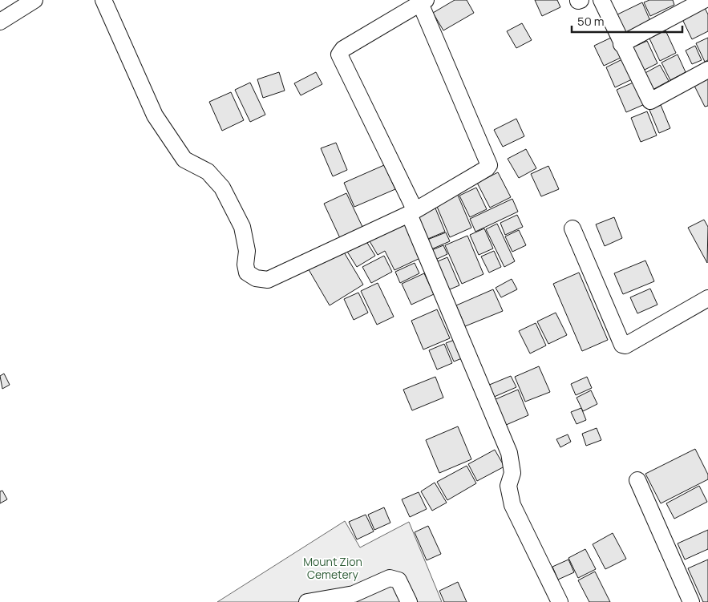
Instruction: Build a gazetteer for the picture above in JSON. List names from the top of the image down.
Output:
{
  "parks": ["Mount Zion Cemetery"],
  "scale_bar": "50 m"
}
